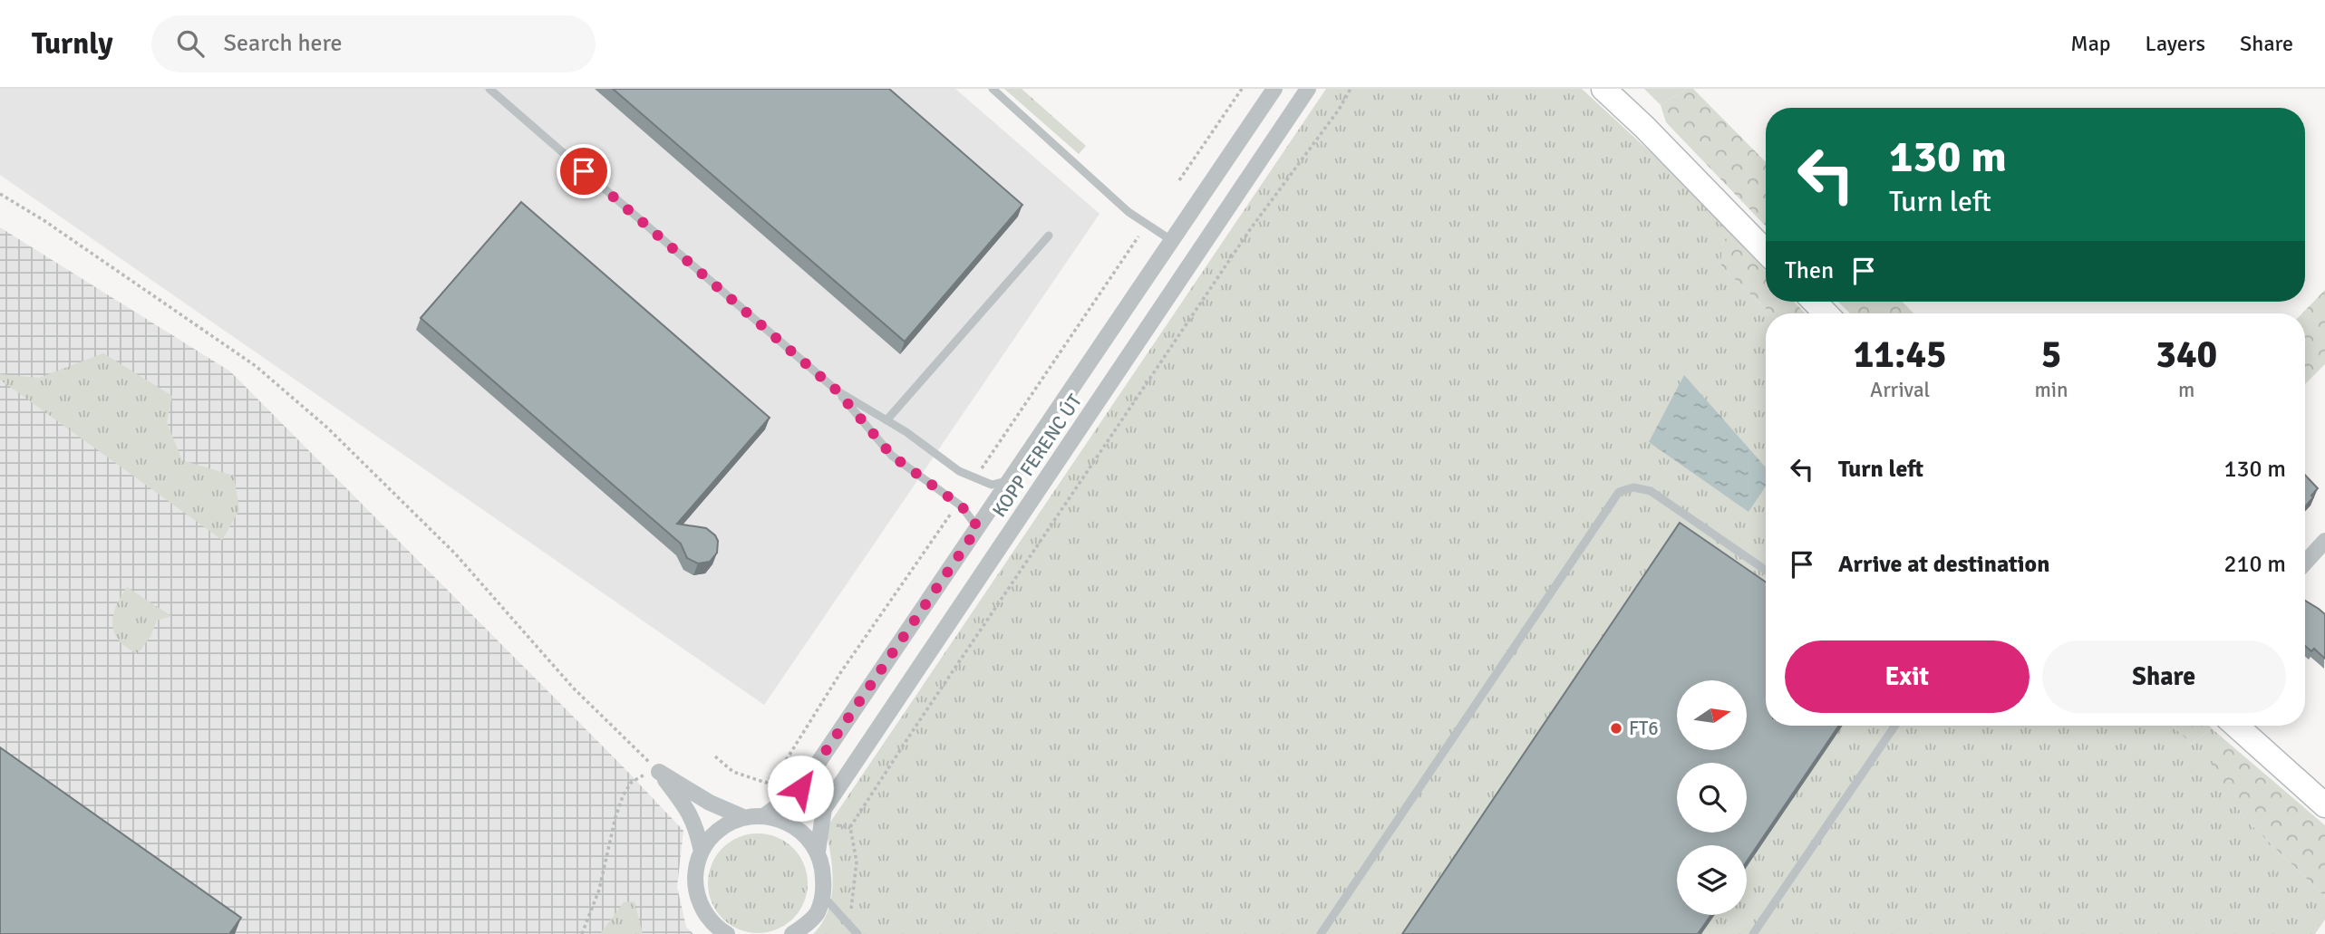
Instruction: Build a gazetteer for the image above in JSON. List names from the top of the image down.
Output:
{
  "streets": {
    "street": ["KOPP FERENC ÚT"]
  },
  "places": ["FT6"],
  "north": "right",
  "page": {
    "header": "Turnly",
    "search": "Search here",
    "nav": ["Map", "Layers", "Share"],
    "turn": ["130 m", "Turn left"],
    "then": "Then",
    "eta": [
      "11:45",
      "Arrival",
      "5",
      "min",
      "340",
      "m"
    ],
    "list": [
      {
        "name": "Turn left",
        "value": "130 m"
      },
      {
        "name": "Arrive at destination",
        "value": "210 m"
      }
    ],
    "buttons": ["Exit", "Share"]
  }
}
